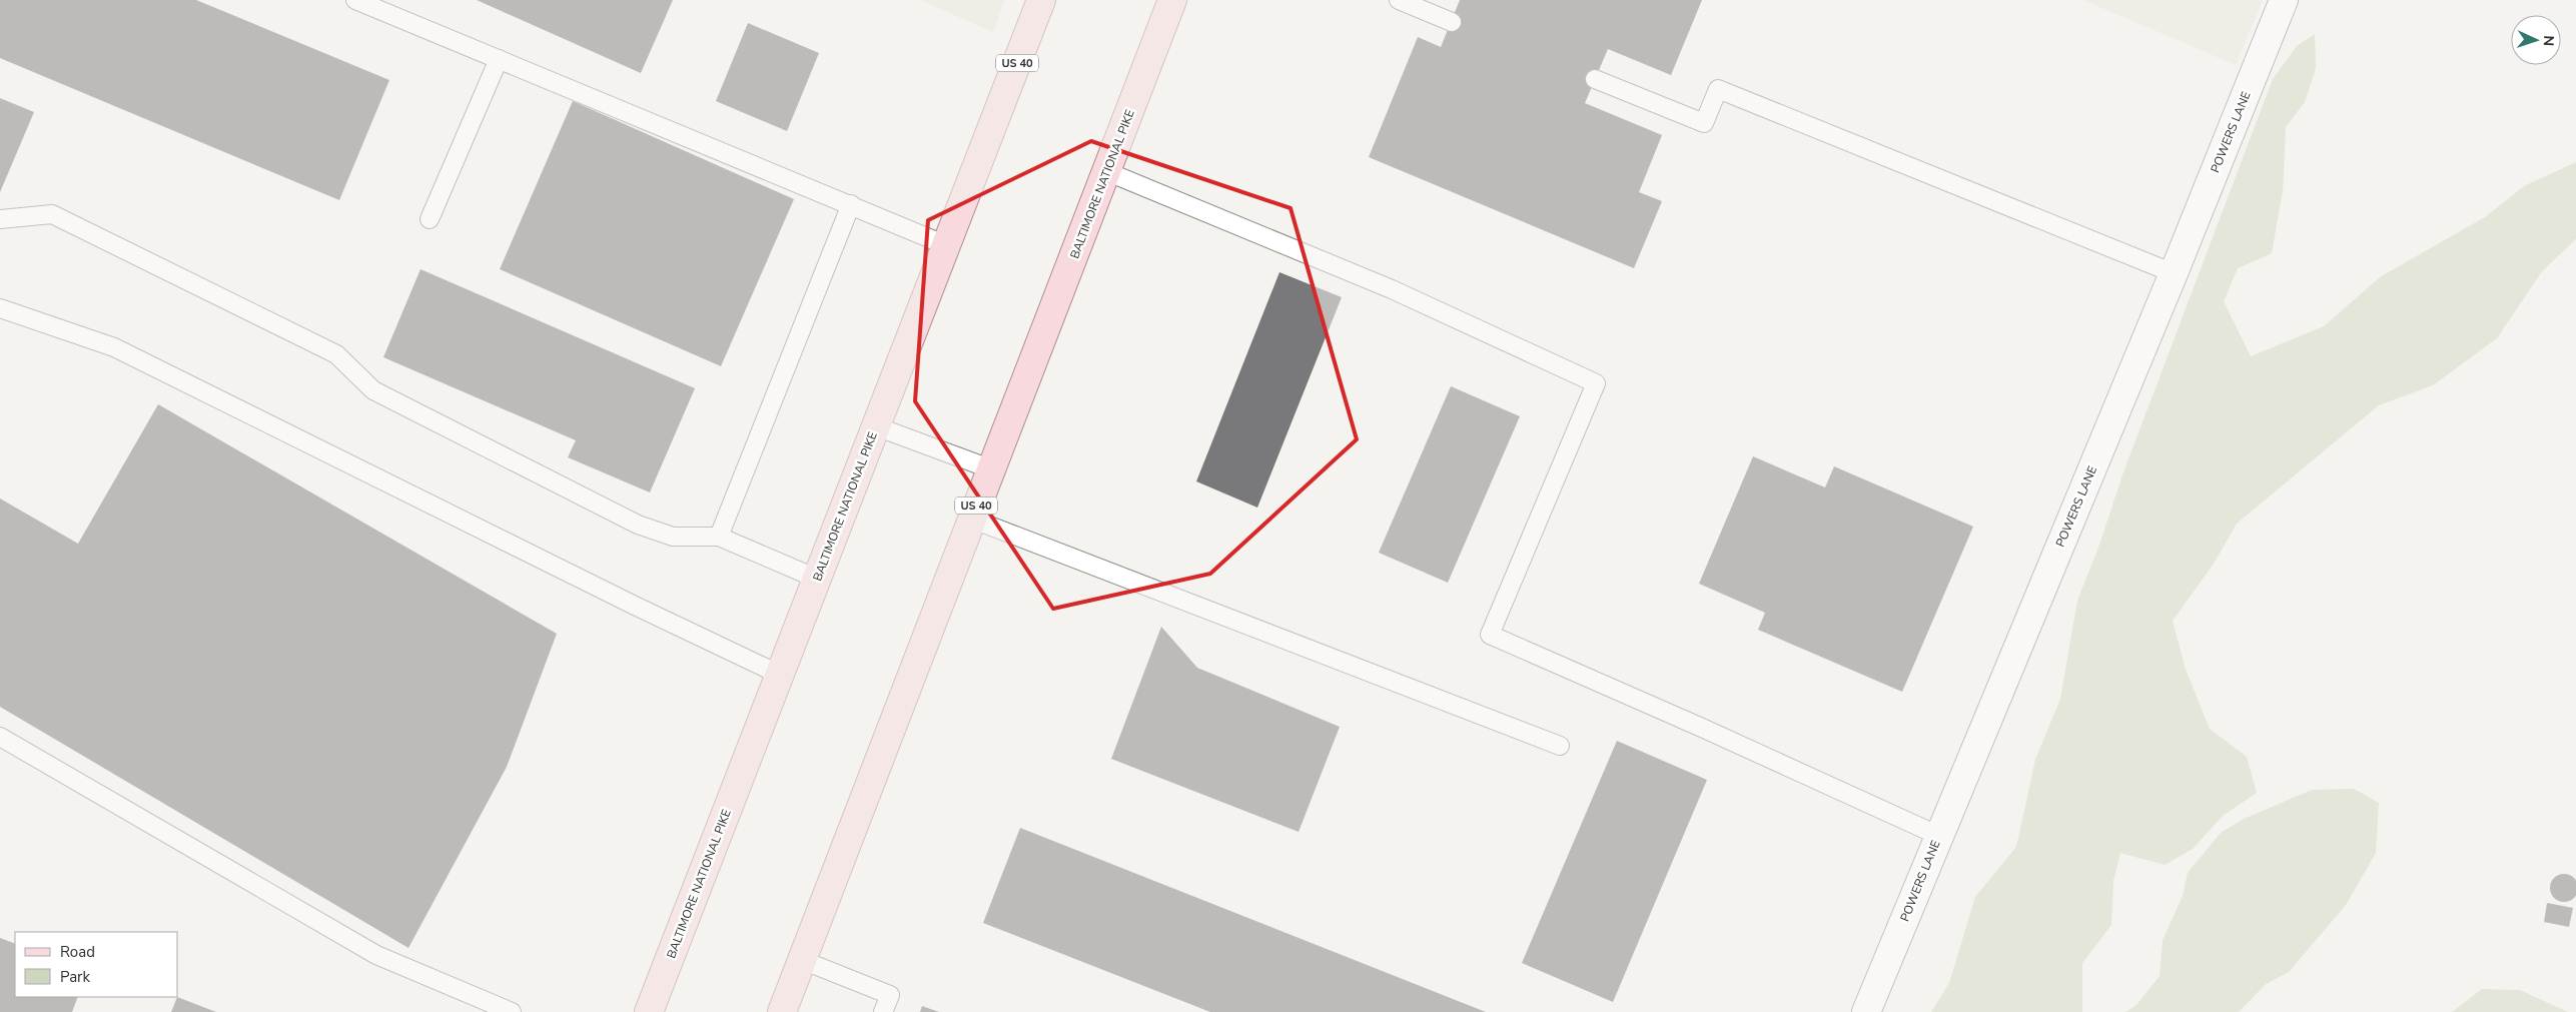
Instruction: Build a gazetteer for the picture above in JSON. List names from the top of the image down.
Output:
{
  "streets": {
    "main road": ["US 40", "BALTIMORE NATIONAL PIKE"],
    "street": ["POWERS LANE"]
  },
  "legend": ["Road", "Park"],
  "north": "right"
}
